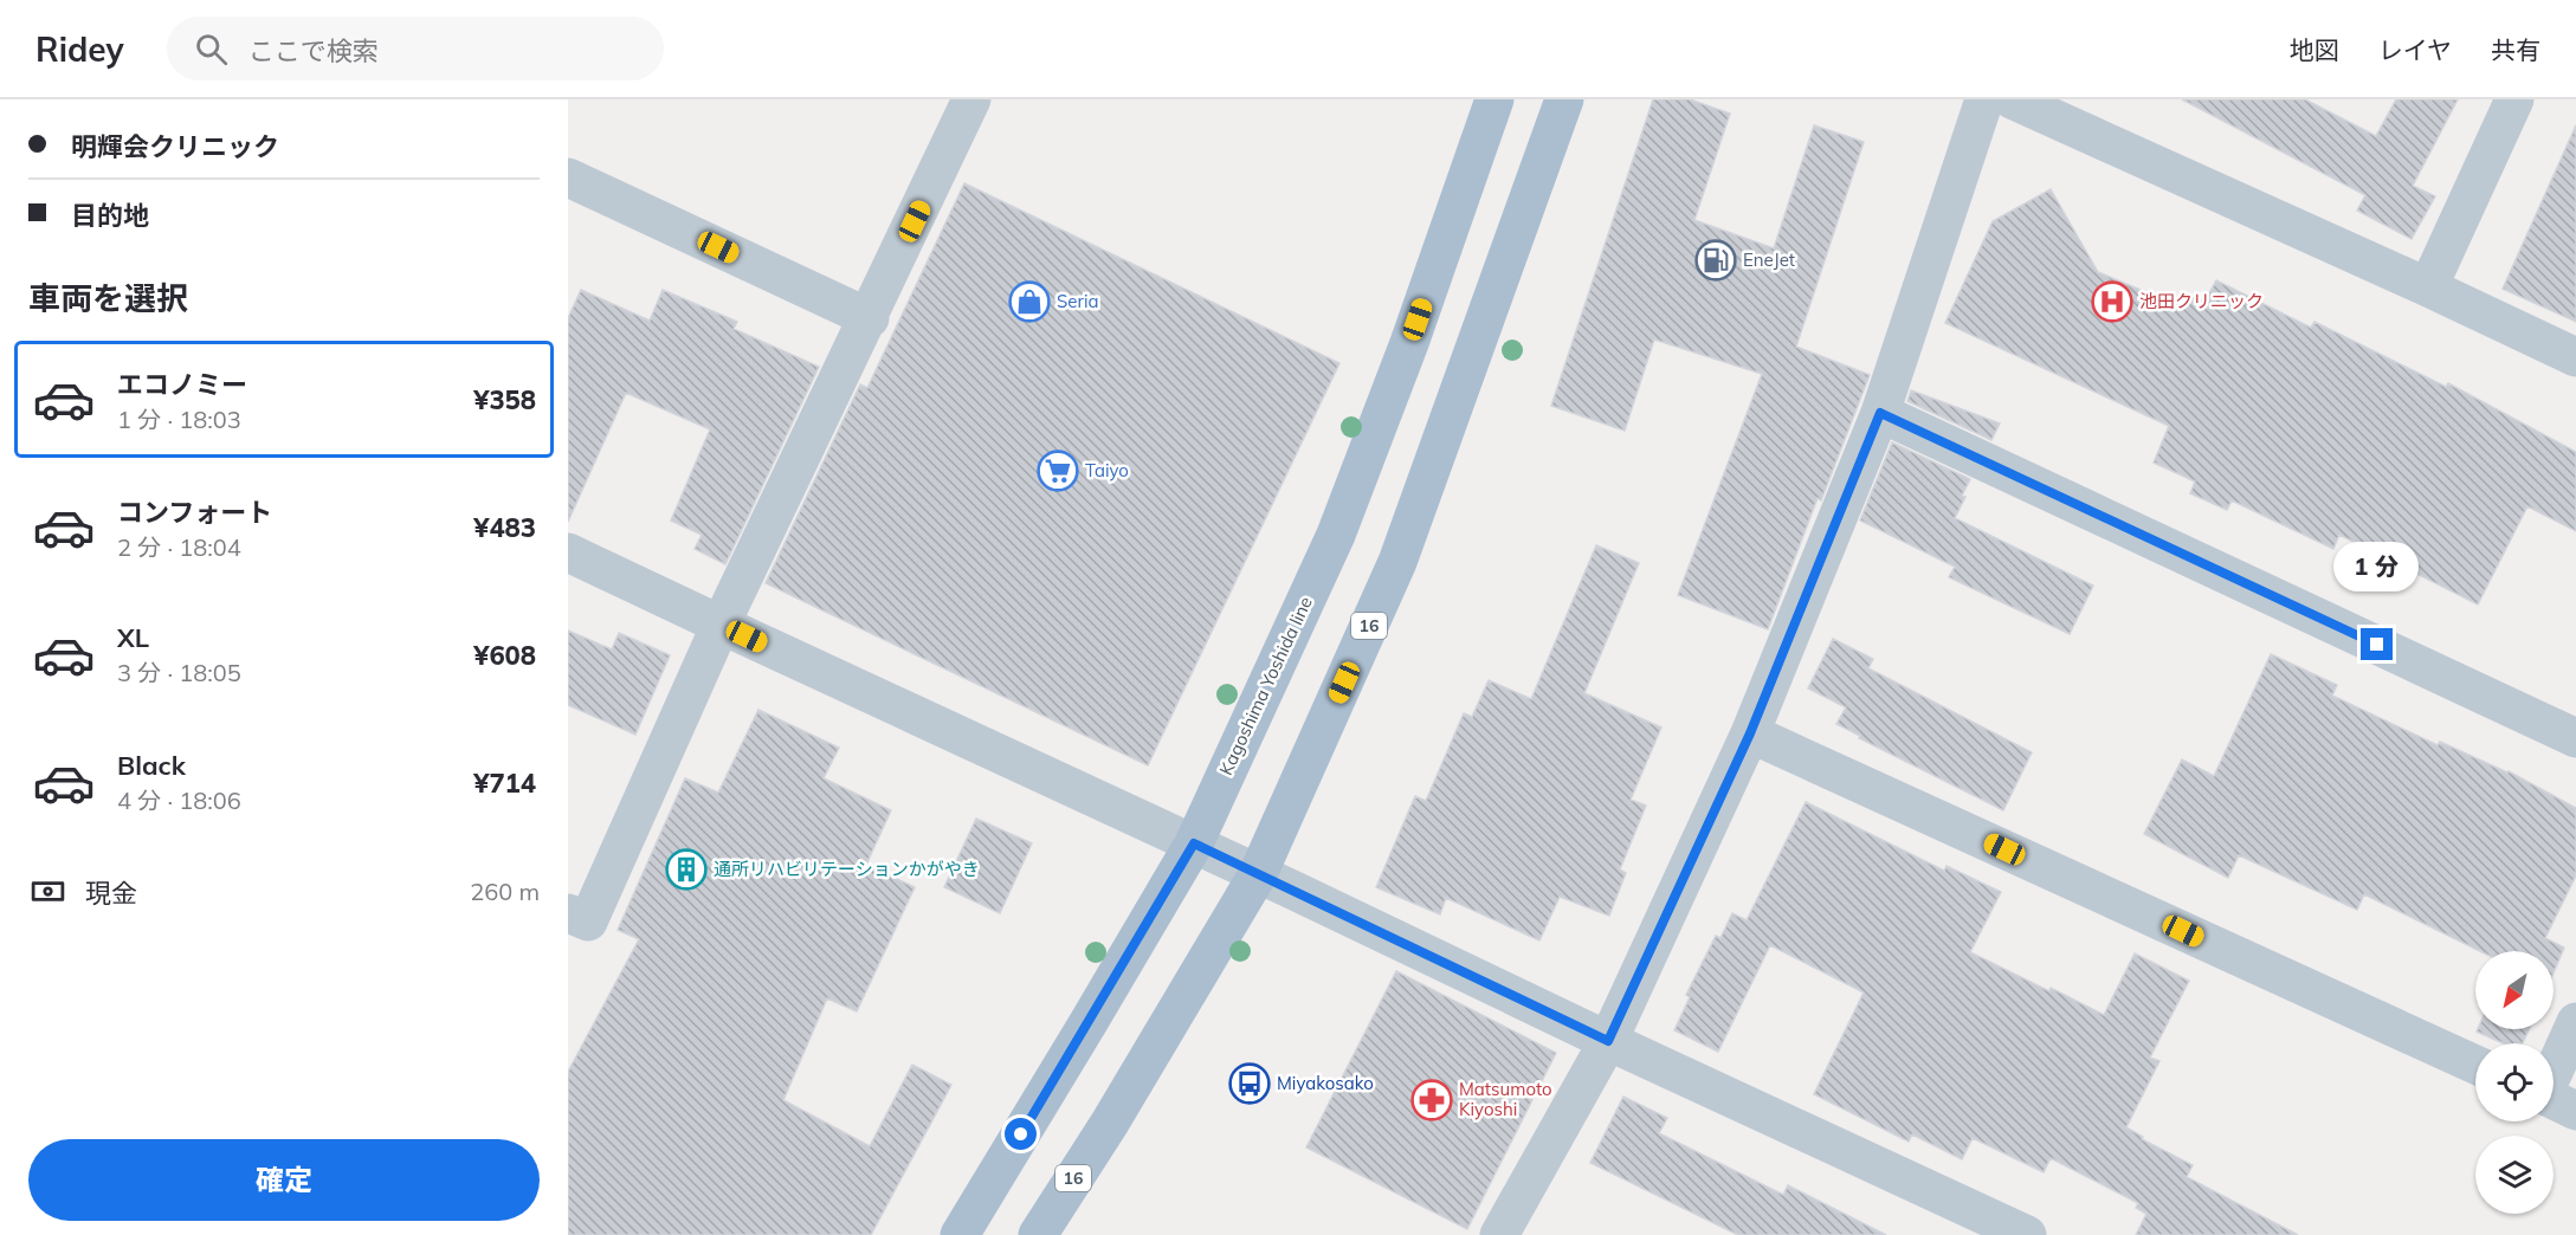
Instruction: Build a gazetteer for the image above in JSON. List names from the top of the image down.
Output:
{
  "streets": {
    "main road": ["16", "Kagoshima Yoshida line"]
  },
  "places": {
    "fuel station": ["EneJet"],
    "shop": ["Seria"],
    "hospital": ["池田クリニック"],
    "supermarket": ["Taiyo"],
    "building": ["通所リハビリテーションかがやき"],
    "bus stop": ["Miyakosako"],
    "pharmacy": ["Matsumoto Kiyoshi"]
  },
  "north": "bottom left",
  "page": {
    "header": "Ridey",
    "search": "ここで検索",
    "nav": ["地図", "レイヤ", "共有"],
    "banner": ["明輝会クリニック", "目的地"],
    "heading": "車両を選択",
    "list": [
      {
        "name": "エコノミー",
        "note": "1 分 · 18:03",
        "value": "¥358"
      },
      {
        "name": "コンフォート",
        "note": "2 分 · 18:04",
        "value": "¥483"
      },
      {
        "name": "XL",
        "note": "3 分 · 18:05",
        "value": "¥608"
      },
      {
        "name": "Black",
        "note": "4 分 · 18:06",
        "value": "¥714"
      }
    ],
    "bubble": "1 分",
    "pay": ["現金", "260 m"],
    "buttons": "確定"
  }
}
